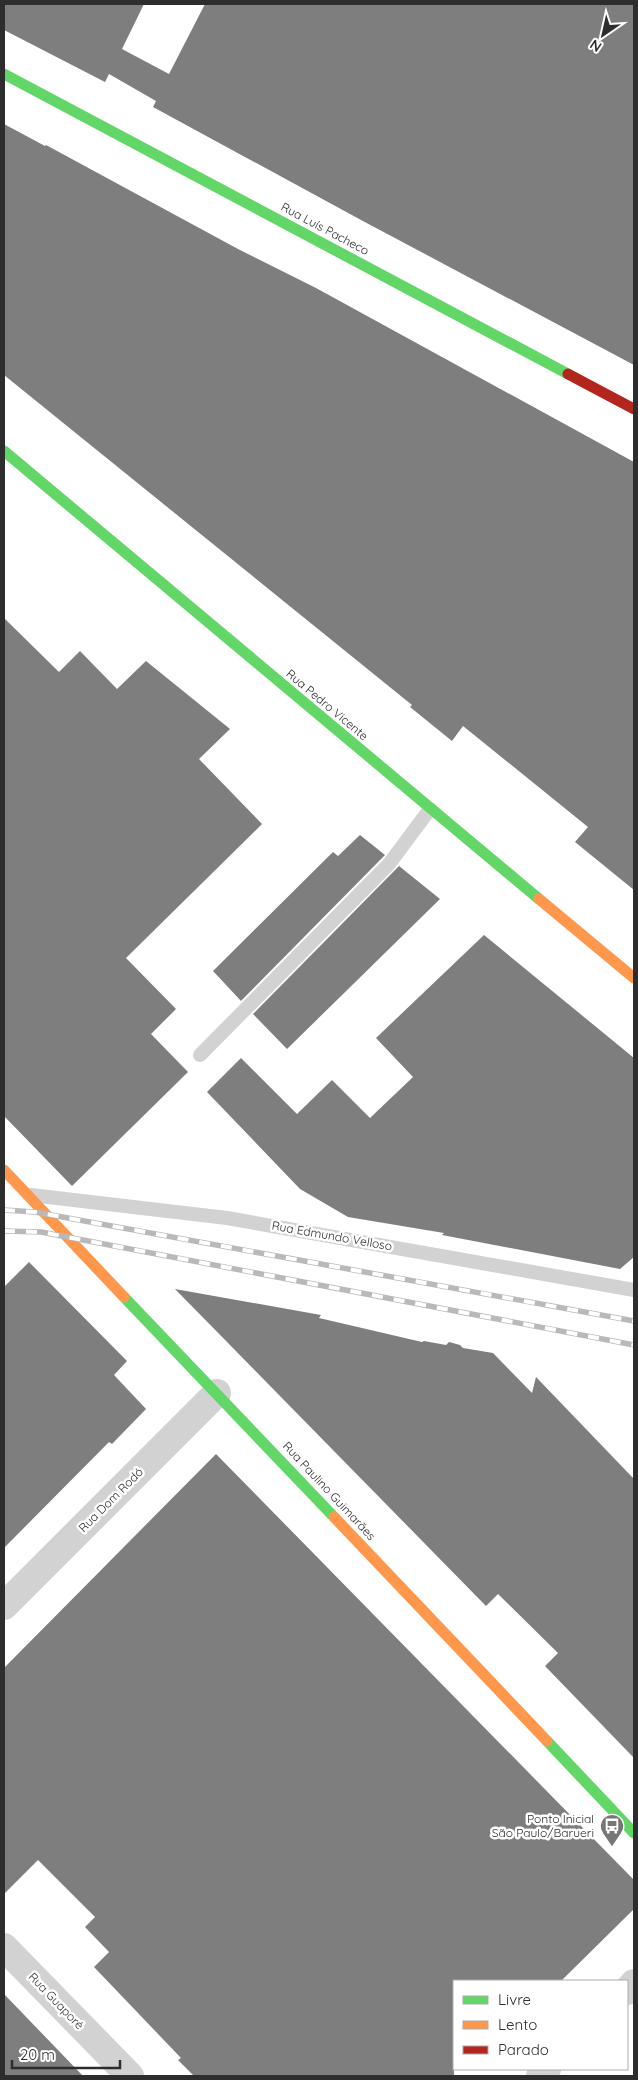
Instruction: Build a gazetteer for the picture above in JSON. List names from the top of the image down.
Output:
{
  "streets": {
    "street": [
      "Rua Luís Pacheco",
      "Rua Pedro Vicente",
      "Rua Paulino Guimarães",
      "Rua Dom Rodó",
      "Rua Guaporé"
    ],
    "lane": ["Rua Edmundo Velloso"]
  },
  "crossings": [
    ["Rua Edmundo Velloso", "Rua Paulino Guimarães"],
    ["Rua Paulino Guimarães", "Rua Dom Rodó"]
  ],
  "places": {
    "bus stop": ["Ponto Inicial São Paulo/Barueri"]
  },
  "legend": ["Livre", "Lento", "Parado"],
  "scale_bar": "20 m",
  "north": "bottom left"
}
